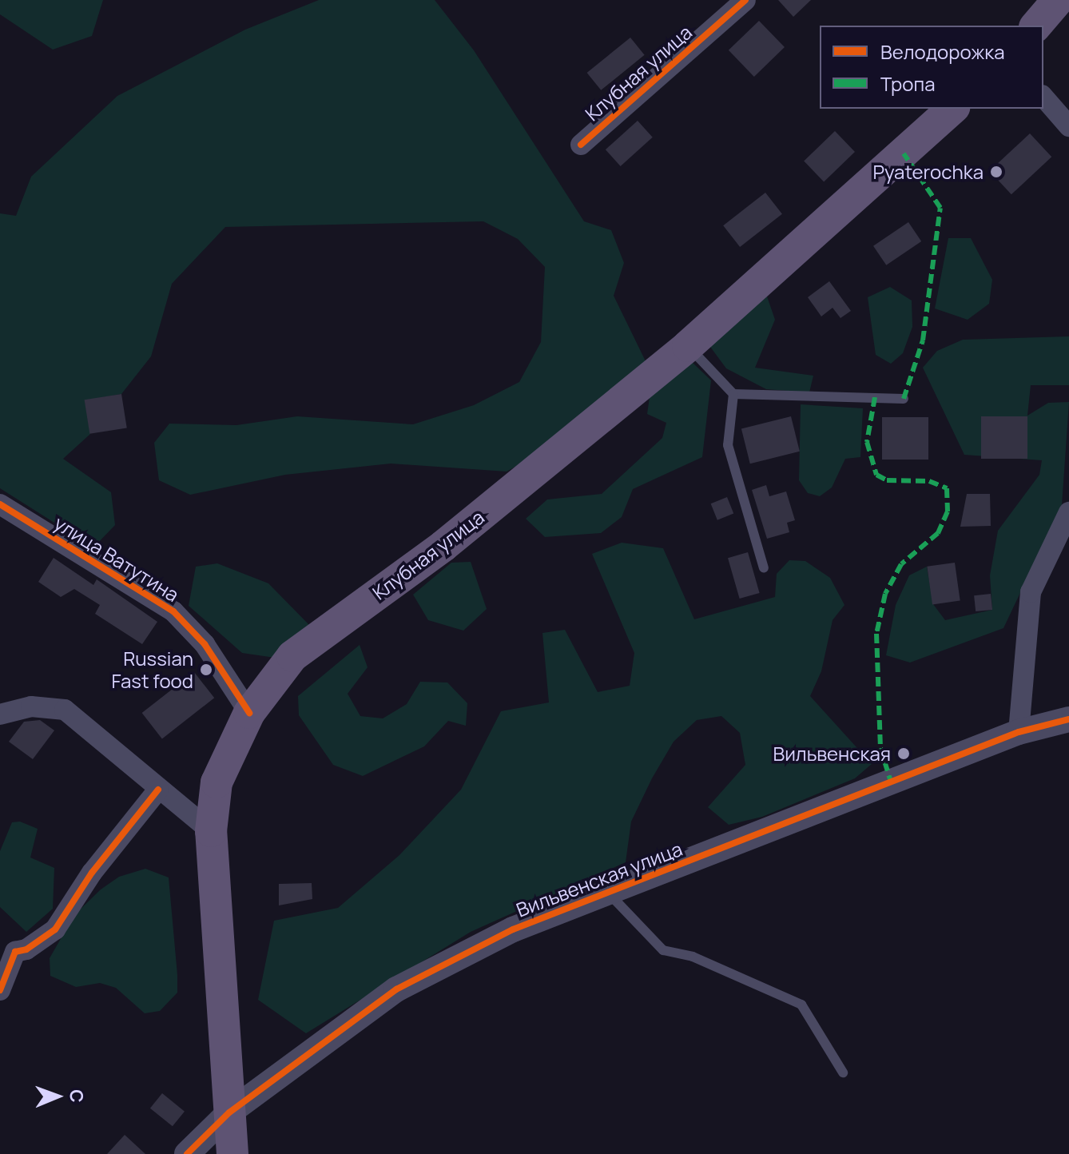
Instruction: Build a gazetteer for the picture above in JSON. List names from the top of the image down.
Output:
{
  "streets": {
    "main road": ["Клубная улица"],
    "street": ["улица Ватутина", "Вильвенская улица"]
  },
  "crossings": [
    ["Клубная улица", "улица Ватутина"],
    ["Клубная улица", "Вильвенская улица"]
  ],
  "places": ["Pyaterochka", "Russian Fast food", "Вильвенская"],
  "legend": ["Велодорожка", "Тропа"],
  "north": "right"
}
